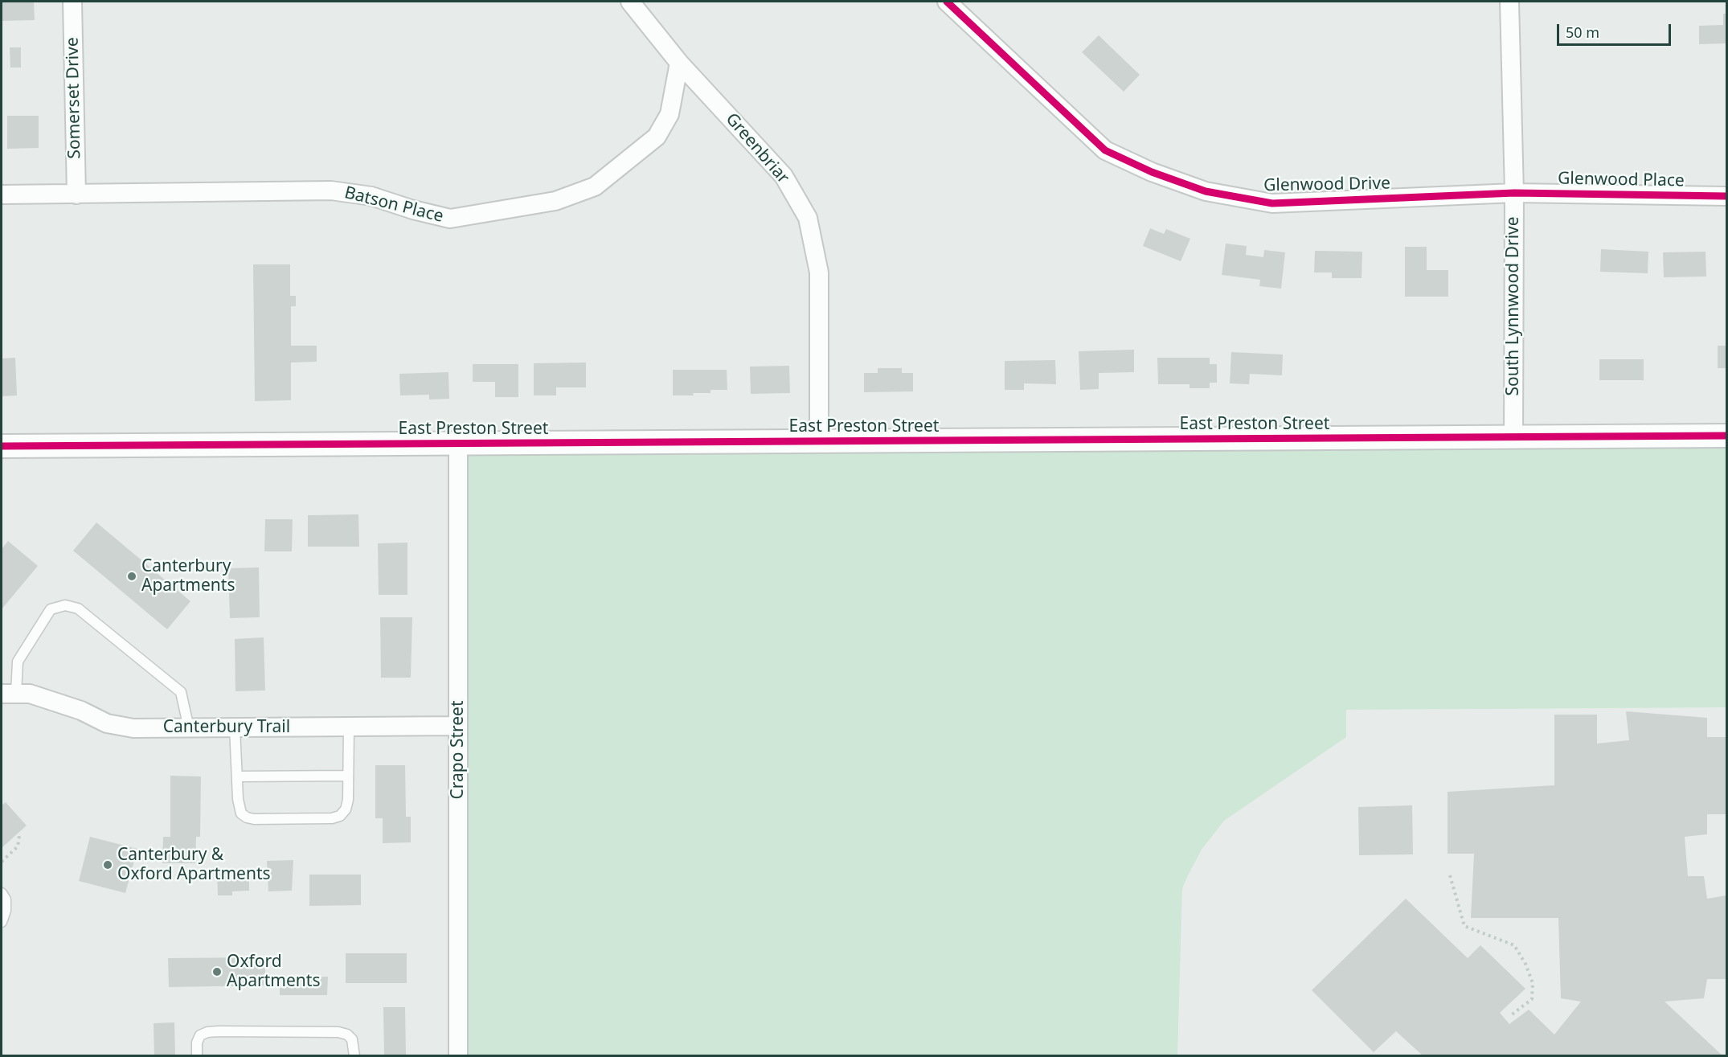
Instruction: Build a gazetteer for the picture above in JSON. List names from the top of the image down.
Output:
{
  "streets": {
    "street": [
      "Somerset Drive",
      "Greenbriar",
      "Glenwood Place",
      "Glenwood Drive",
      "Batson Place",
      "South Lynnwood Drive",
      "East Preston Street",
      "Canterbury Trail",
      "Crapo Street"
    ]
  },
  "crossings": [
    ["Somerset Drive", "Batson Place"],
    ["Greenbriar", "Batson Place"],
    ["Greenbriar", "East Preston Street"],
    ["Glenwood Place", "Glenwood Drive"],
    ["Glenwood Place", "South Lynnwood Drive"],
    ["Glenwood Drive", "South Lynnwood Drive"],
    ["South Lynnwood Drive", "East Preston Street"],
    ["East Preston Street", "Crapo Street"],
    ["Canterbury Trail", "Crapo Street"]
  ],
  "places": ["Canterbury Apartments", "Canterbury & Oxford Apartments", "Oxford Apartments"],
  "scale_bar": "50 m"
}
